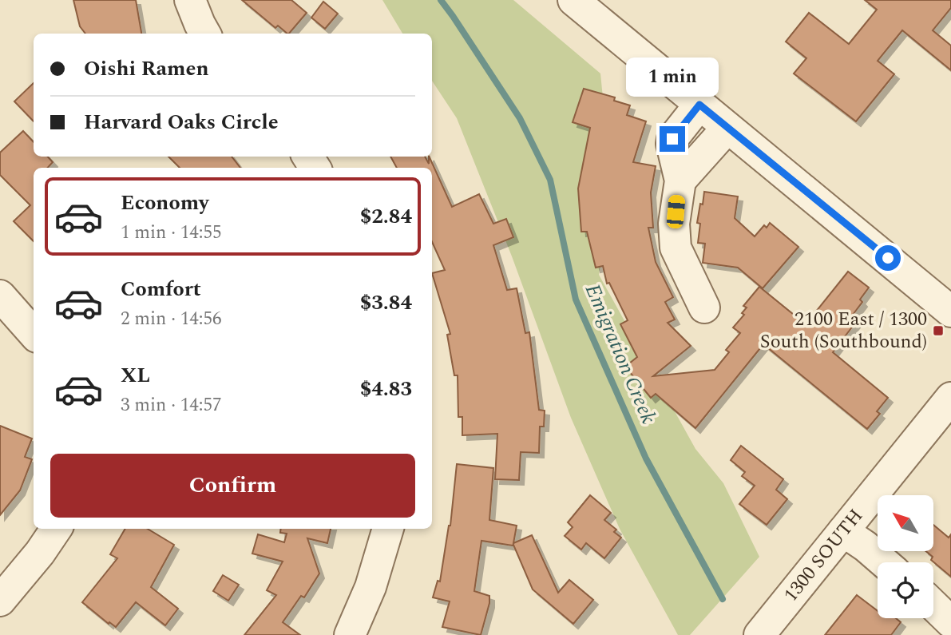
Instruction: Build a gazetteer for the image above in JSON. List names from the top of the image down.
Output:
{
  "streets": {
    "street": ["1300 SOUTH"]
  },
  "water": ["Emigration Creek"],
  "places": {
    "transit": ["2100 East / 1300 South (Southbound)"]
  },
  "north": "top left",
  "page": {
    "banner": ["Oishi Ramen", "Harvard Oaks Circle"],
    "bubble": "1 min",
    "list": [
      {
        "name": "Economy",
        "note": "1 min · 14:55",
        "value": "$2.84"
      },
      {
        "name": "Comfort",
        "note": "2 min · 14:56",
        "value": "$3.84"
      },
      {
        "name": "XL",
        "note": "3 min · 14:57",
        "value": "$4.83"
      }
    ],
    "buttons": "Confirm"
  }
}
